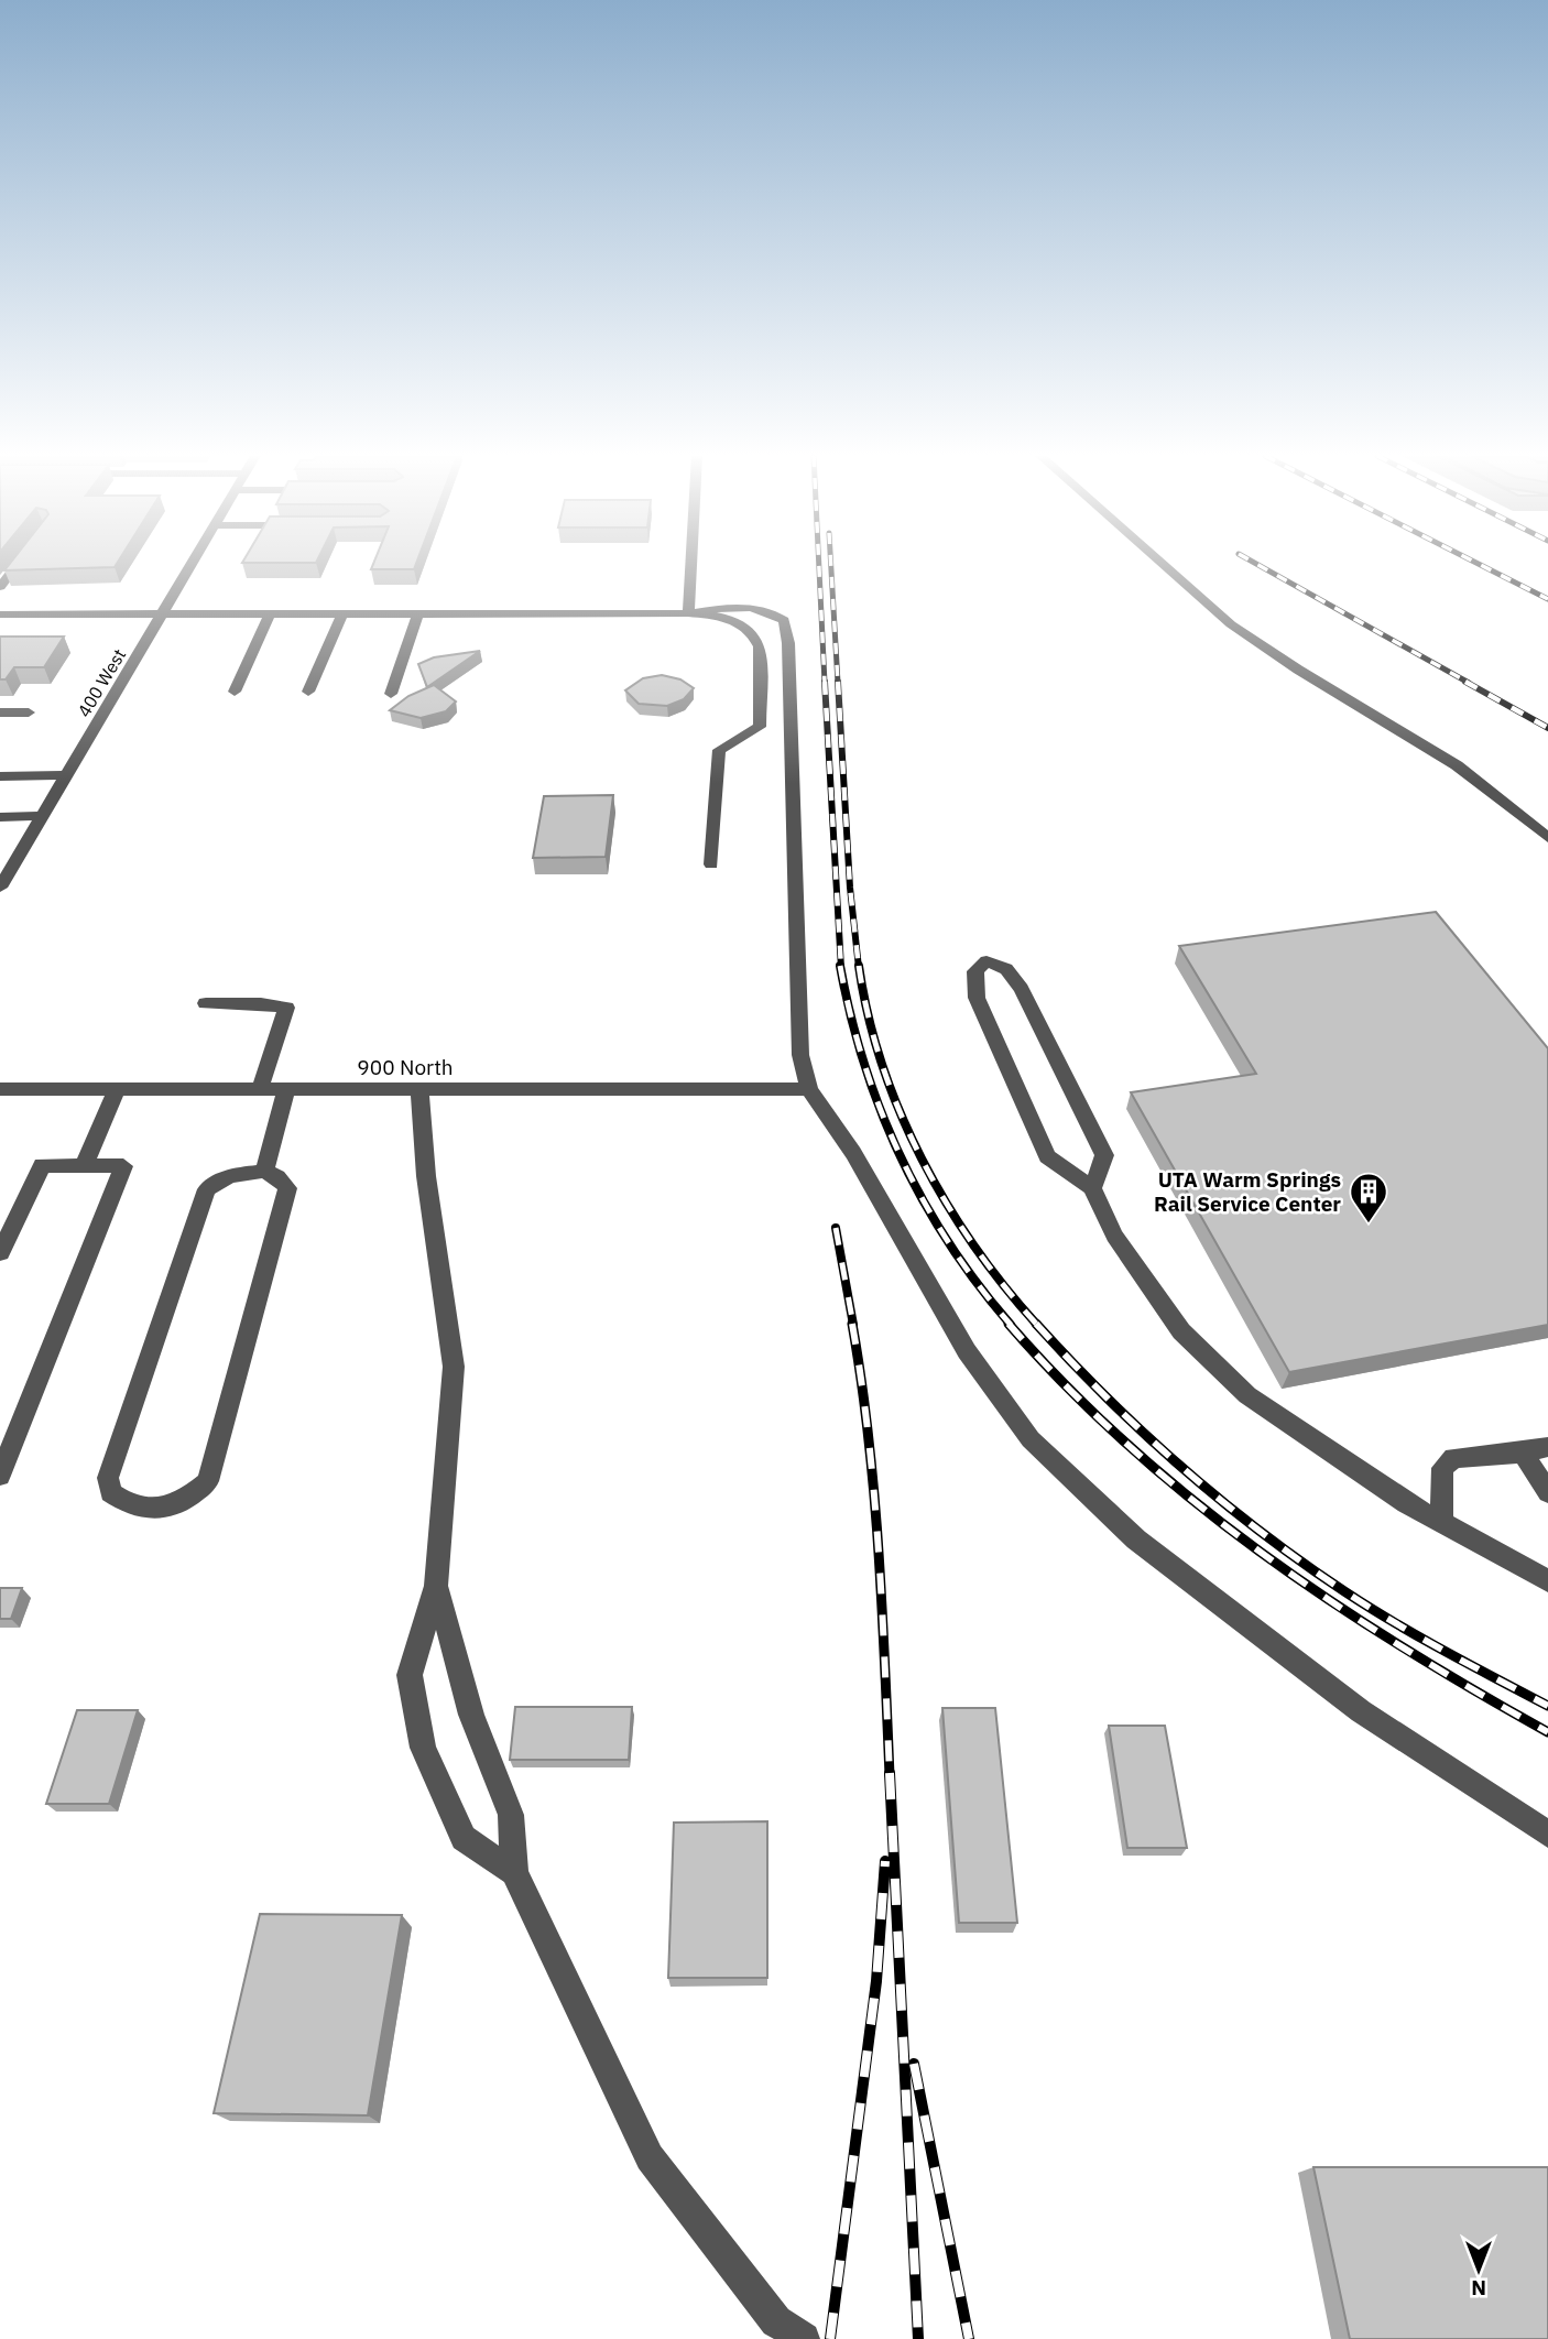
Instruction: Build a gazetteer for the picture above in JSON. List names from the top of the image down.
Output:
{
  "streets": {
    "street": ["400 West", "900 North"]
  },
  "places": {
    "building": ["UTA Warm Springs Rail Service Center"]
  },
  "north": "bottom"
}
